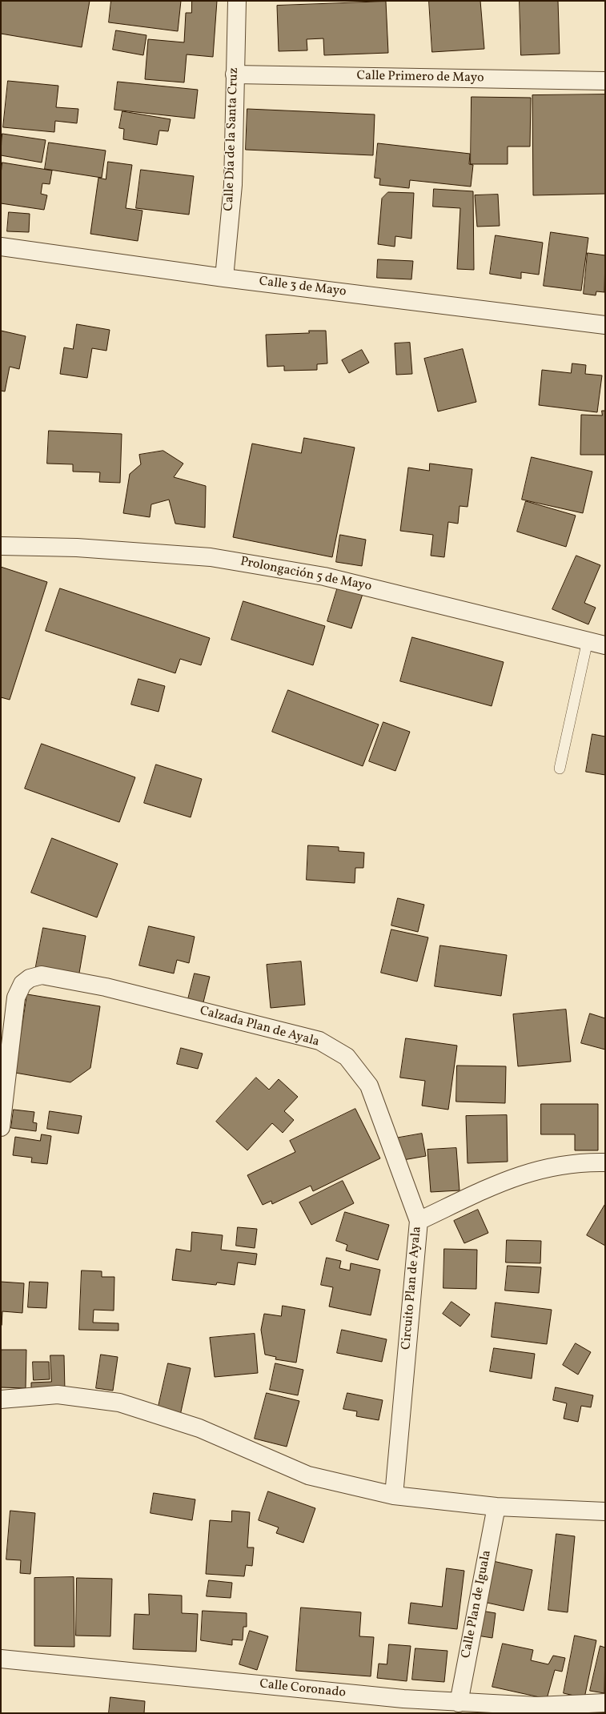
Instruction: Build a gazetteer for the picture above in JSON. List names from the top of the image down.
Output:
{
  "streets": {
    "street": [
      "Calle Primero de Mayo",
      "Calle Día de la Santa Cruz",
      "Calle 3 de Mayo",
      "Prolongación 5 de Mayo",
      "Calzada Plan de Ayala",
      "Circuito Plan de Ayala",
      "Calle Plan de Iguala",
      "Calle Coronado"
    ]
  },
  "crossings": [
    ["Calle Primero de Mayo", "Calle Día de la Santa Cruz"],
    ["Calle Día de la Santa Cruz", "Calle 3 de Mayo"],
    ["Calzada Plan de Ayala", "Circuito Plan de Ayala"],
    ["Calle Plan de Iguala", "Calle Coronado"]
  ]
}
